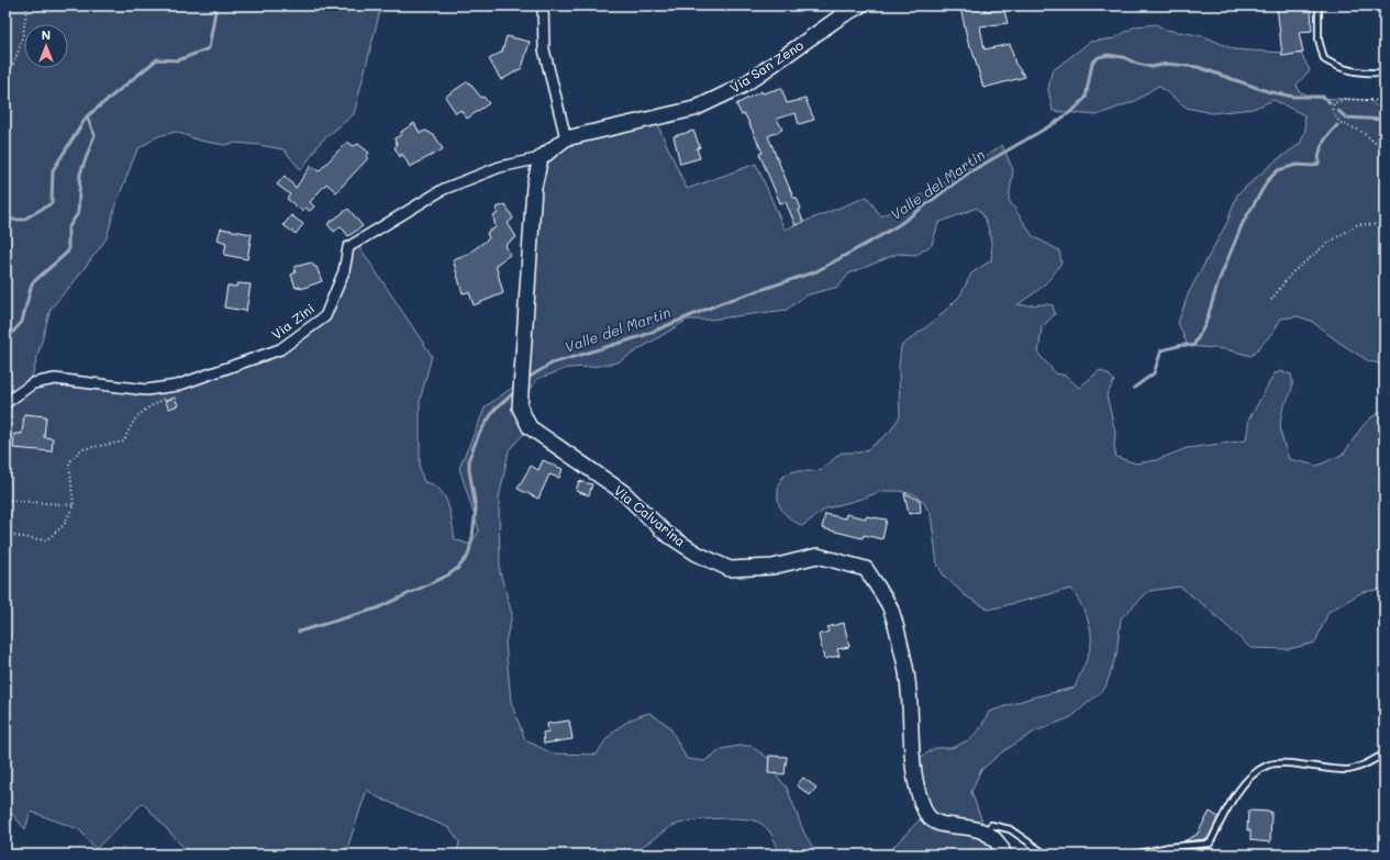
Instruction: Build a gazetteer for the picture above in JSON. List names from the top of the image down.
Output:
{
  "streets": {
    "street": ["Via San Zeno", "Via Zini", "Via Calvarina"]
  },
  "crossings": [
    ["Via Zini", "Via Calvarina"]
  ],
  "water": ["Valle del Martin"],
  "north": "top"
}
